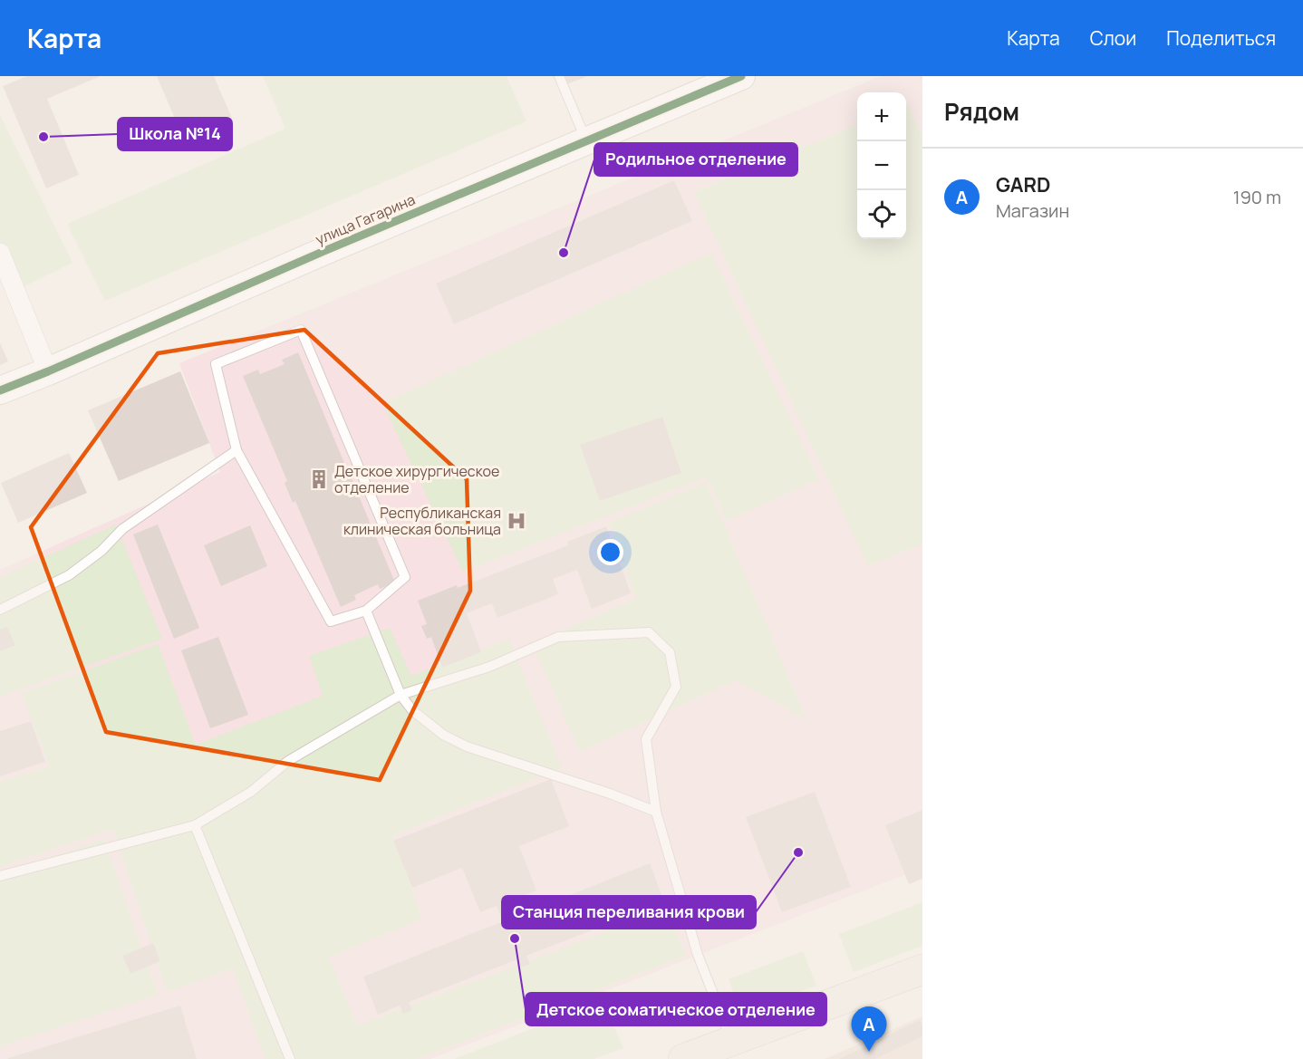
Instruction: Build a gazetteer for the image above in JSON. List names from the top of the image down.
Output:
{
  "streets": {
    "street": ["улица Гагарина"]
  },
  "places": {
    "other": [
      "Школа №14",
      "Родильное отделение",
      "Станция переливания крови",
      "Детское соматическое отделение"
    ],
    "building": ["Детское хирургическое отделение"],
    "hospital": ["Республиканская клиническая больница"]
  },
  "page": {
    "header": "Карта",
    "nav": ["Карта", "Слои", "Поделиться"],
    "heading": "Рядом",
    "map_buttons": ["+", "−"],
    "list": [
      {
        "mark": "A",
        "name": "GARD",
        "note": "Магазин",
        "value": "190 m"
      }
    ],
    "pins": "A"
  }
}
